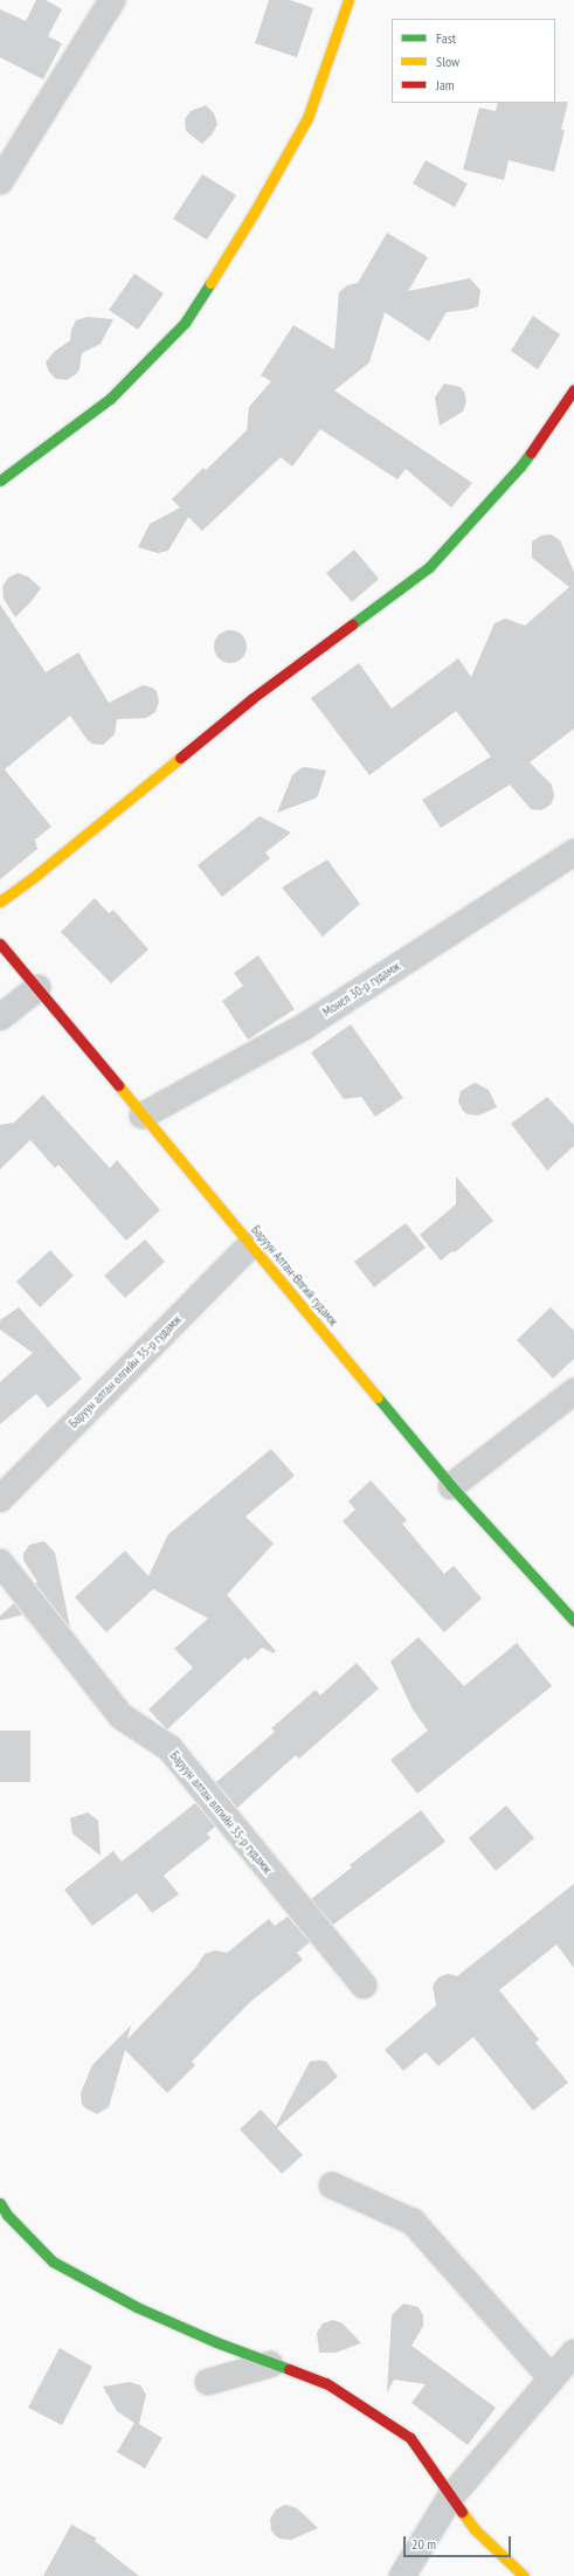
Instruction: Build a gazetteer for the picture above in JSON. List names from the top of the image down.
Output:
{
  "streets": {
    "street": ["Монел 30-р гудамж", "Баруун Алтан-Өлгий гудамж", "Баруун алтан өлгийн 35-р гудамж"]
  },
  "crossings": [
    ["Монел 30-р гудамж", "Баруун Алтан-Өлгий гудамж"],
    ["Баруун Алтан-Өлгий гудамж", "Баруун алтан өлгийн 35-р гудамж"]
  ],
  "legend": ["Fast", "Slow", "Jam"],
  "scale_bar": "20 m"
}
